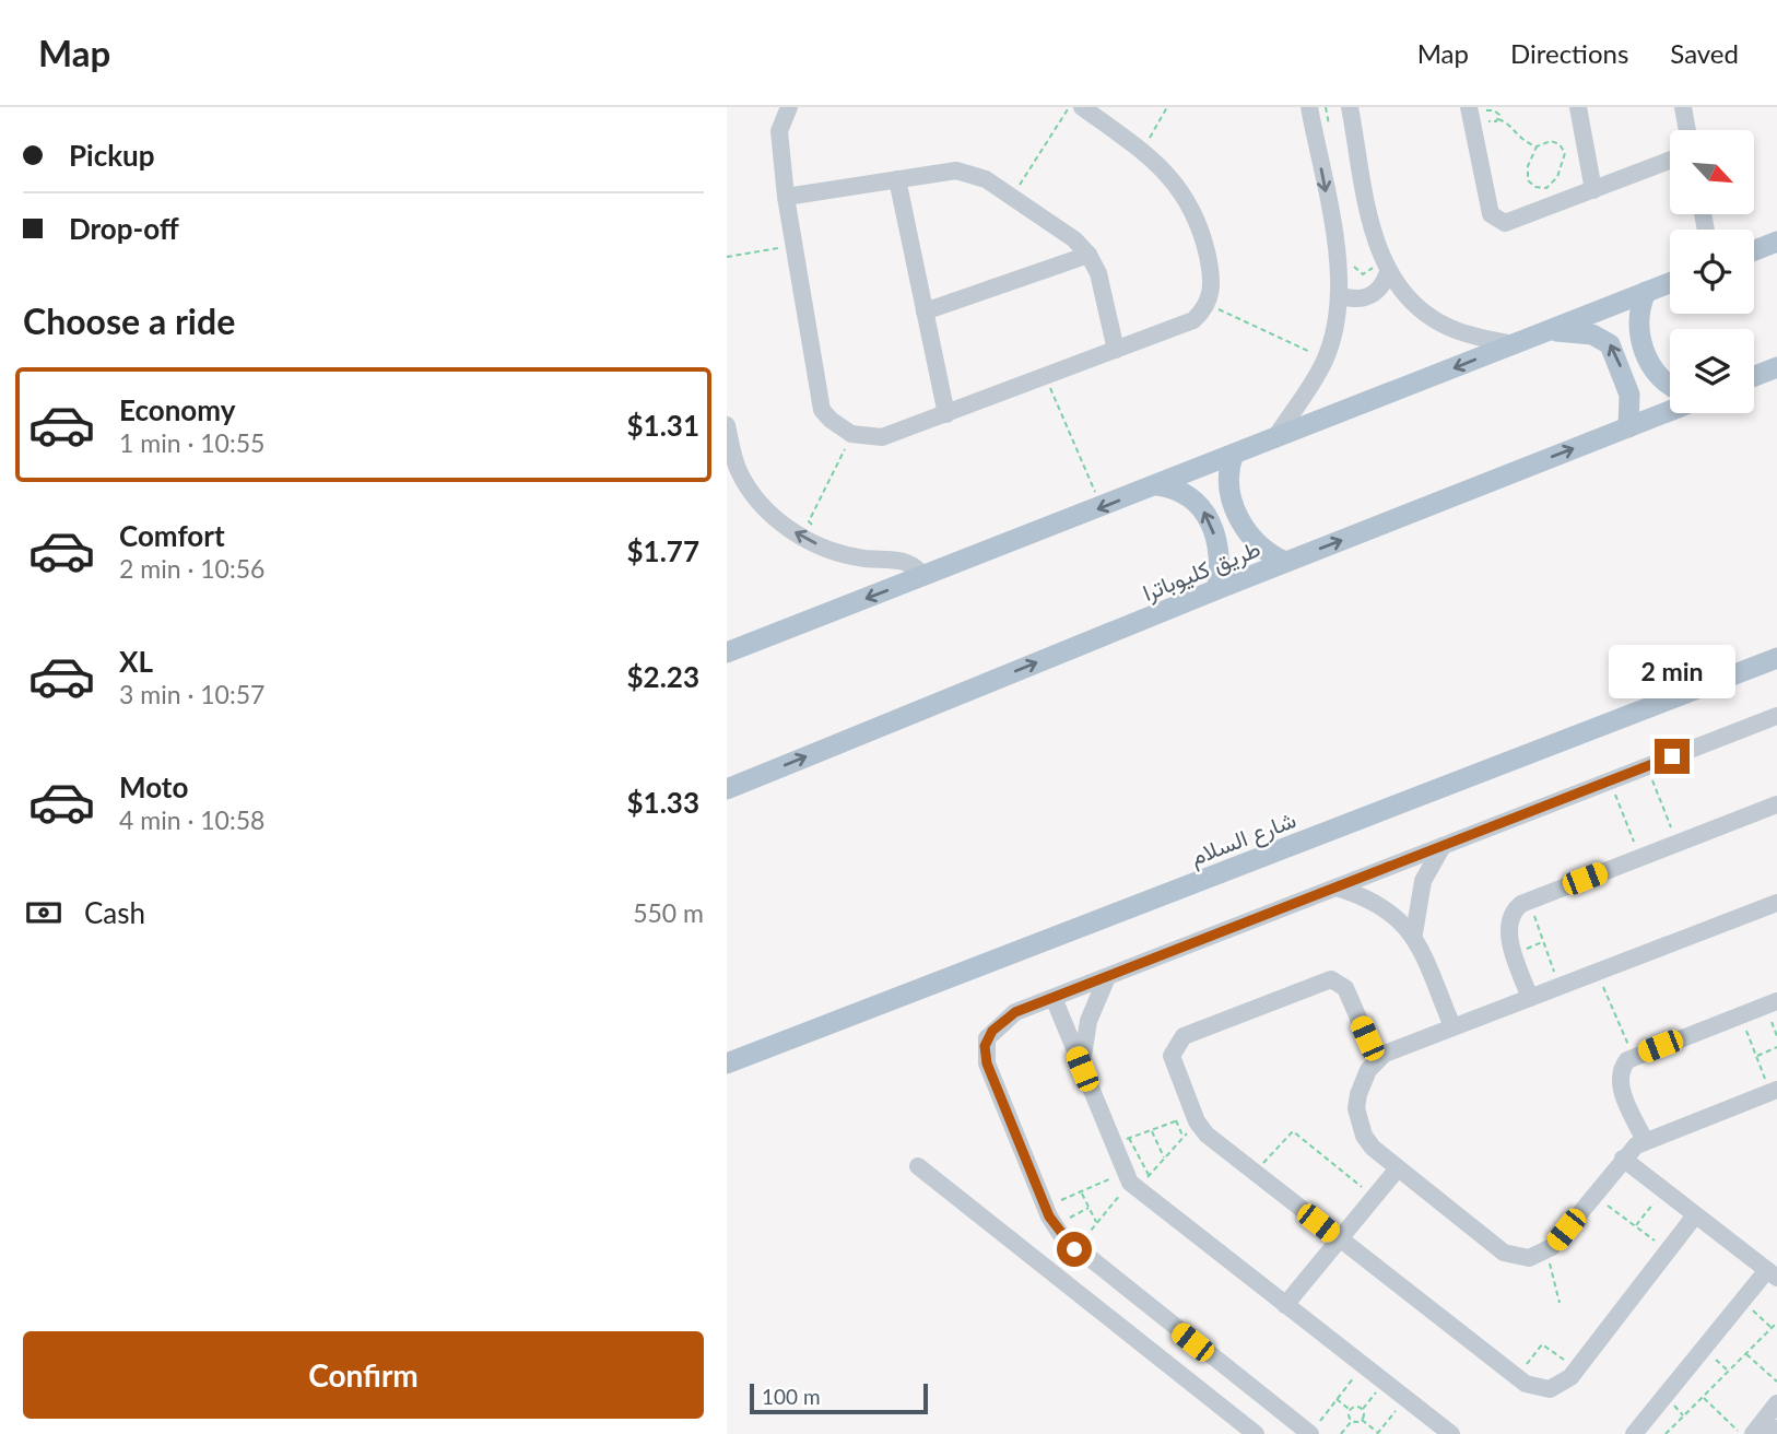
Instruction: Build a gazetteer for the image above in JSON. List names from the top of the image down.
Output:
{
  "streets": {
    "main road": ["طريق كليوباترا", "شارع السلام"]
  },
  "scale_bar": "100 m",
  "north": "bottom right",
  "page": {
    "header": "Map",
    "nav": ["Map", "Directions", "Saved"],
    "banner": ["Pickup", "Drop-off"],
    "heading": "Choose a ride",
    "list": [
      {
        "name": "Economy",
        "note": "1 min · 10:55",
        "value": "$1.31"
      },
      {
        "name": "Comfort",
        "note": "2 min · 10:56",
        "value": "$1.77"
      },
      {
        "name": "XL",
        "note": "3 min · 10:57",
        "value": "$2.23"
      },
      {
        "name": "Moto",
        "note": "4 min · 10:58",
        "value": "$1.33"
      }
    ],
    "bubble": "2 min",
    "pay": ["Cash", "550 m"],
    "buttons": "Confirm",
    "scale": "100 m"
  }
}
